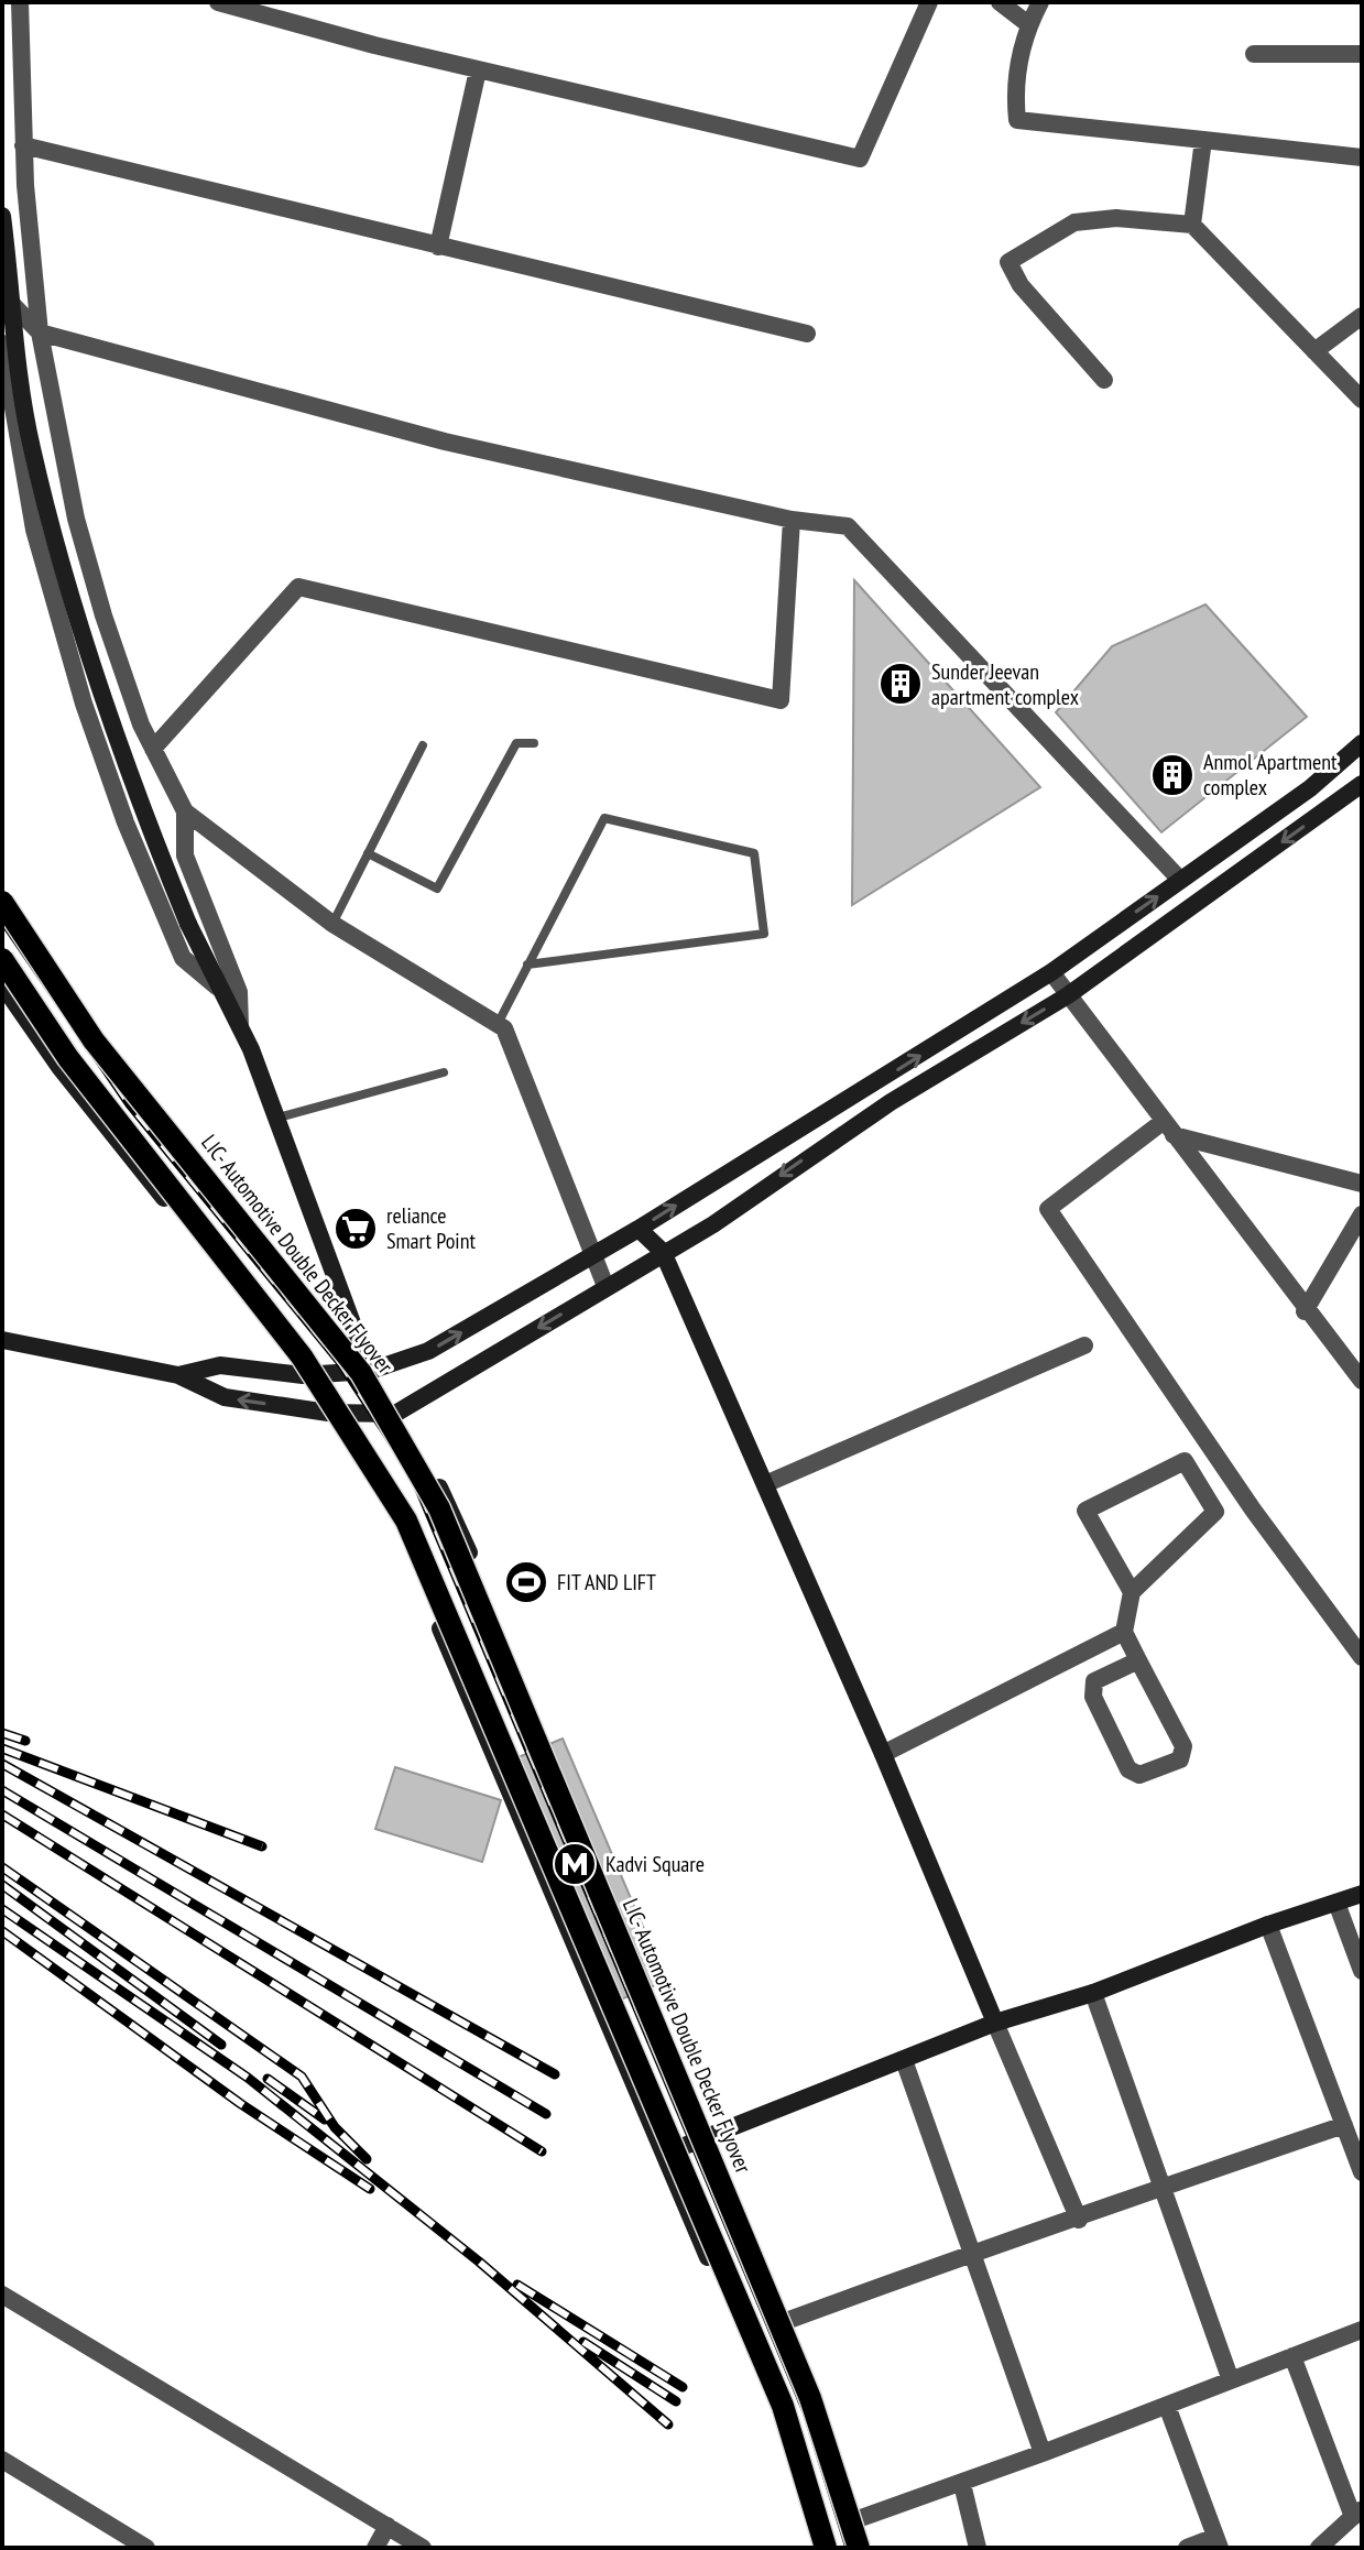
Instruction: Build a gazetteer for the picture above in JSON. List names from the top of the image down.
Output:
{
  "streets": {
    "main road": ["LIC- Automotive Double Decker Flyover"]
  },
  "places": {
    "building": ["Sunder Jeevan apartment complex", "Anmol Apartment complex"],
    "supermarket": ["reliance Smart Point"],
    "sports": ["FIT AND LIFT"],
    "metro station": ["Kadvi Square"]
  }
}
